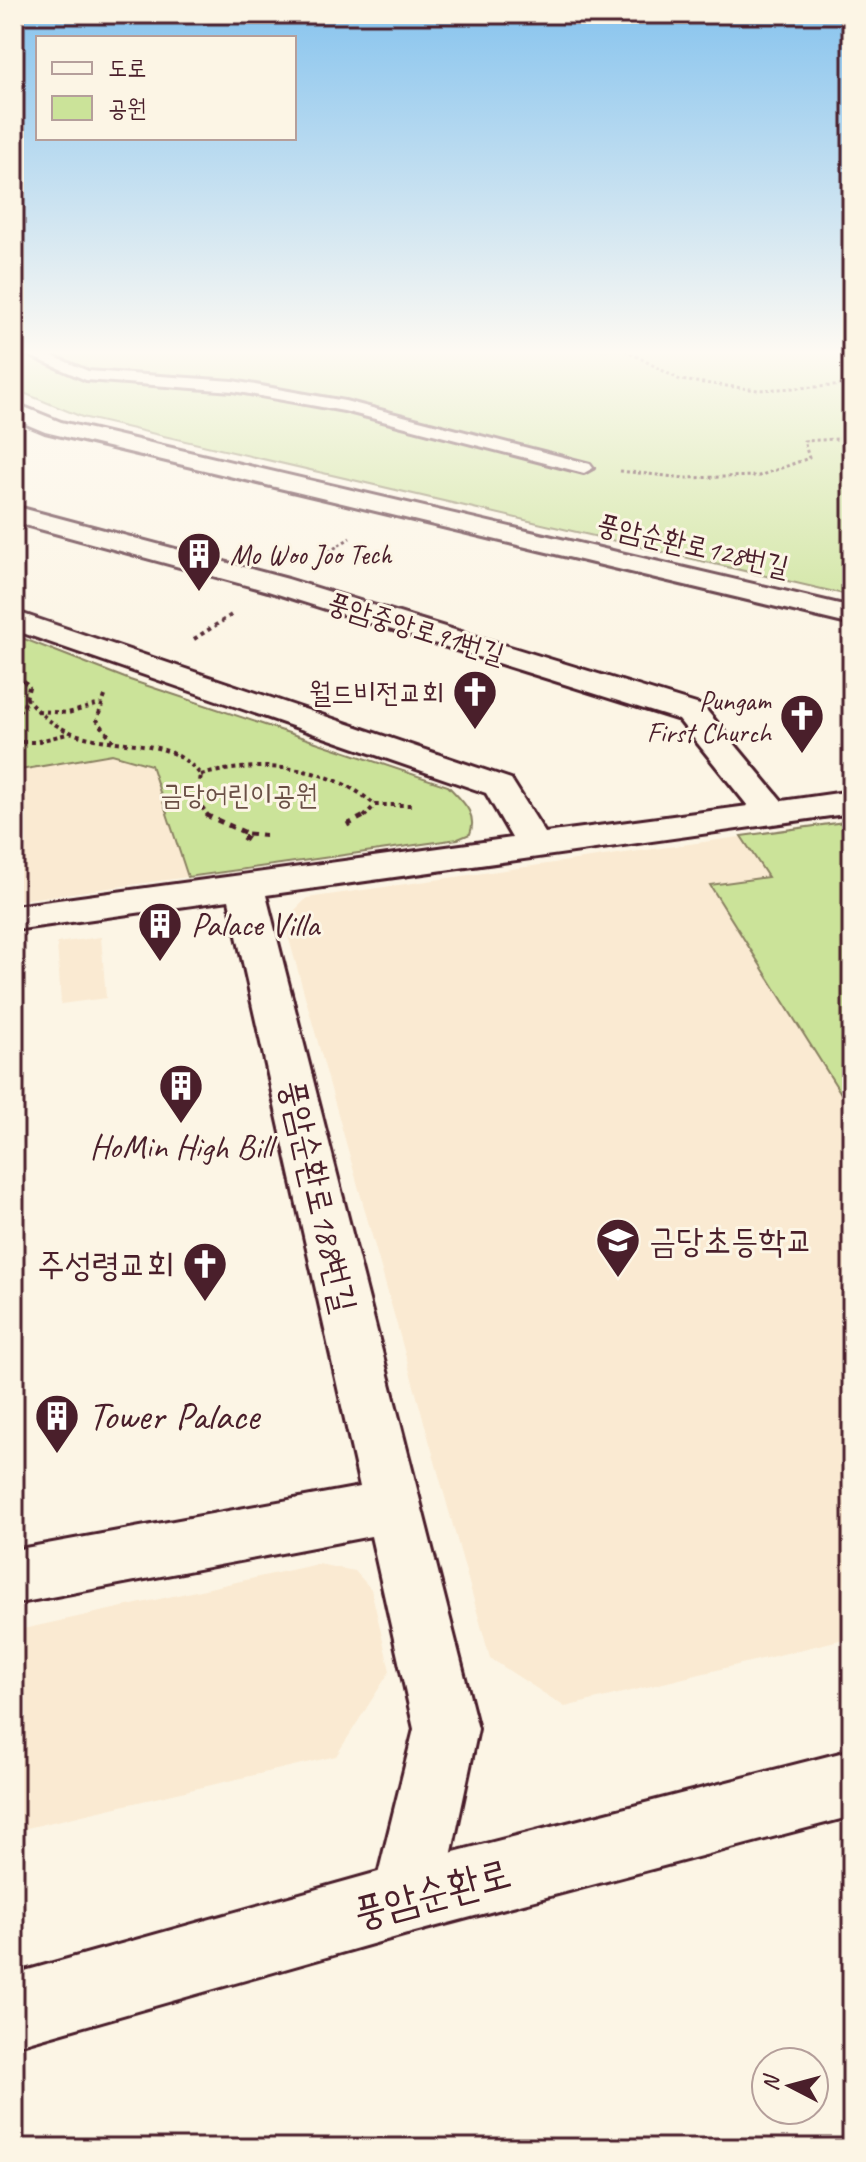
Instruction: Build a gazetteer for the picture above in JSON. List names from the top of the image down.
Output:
{
  "streets": {
    "street": [
      "풍암순환로128번길",
      "풍암중앙로91번길",
      "풍암순환로188번길",
      "풍암순환로"
    ]
  },
  "crossings": [
    ["풍암순환로188번길", "풍암순환로"]
  ],
  "parks": ["금당어린이공원"],
  "places": {
    "building": [
      "Mo Woo Joo Tech",
      "Palace Villa",
      "HoMin High Bill",
      "Tower Palace"
    ],
    "church": ["월드비전교회", "Pungam First Church", "주성령교회"],
    "school or university": ["금당초등학교"]
  },
  "legend": ["도로", "공원"],
  "north": "left"
}
